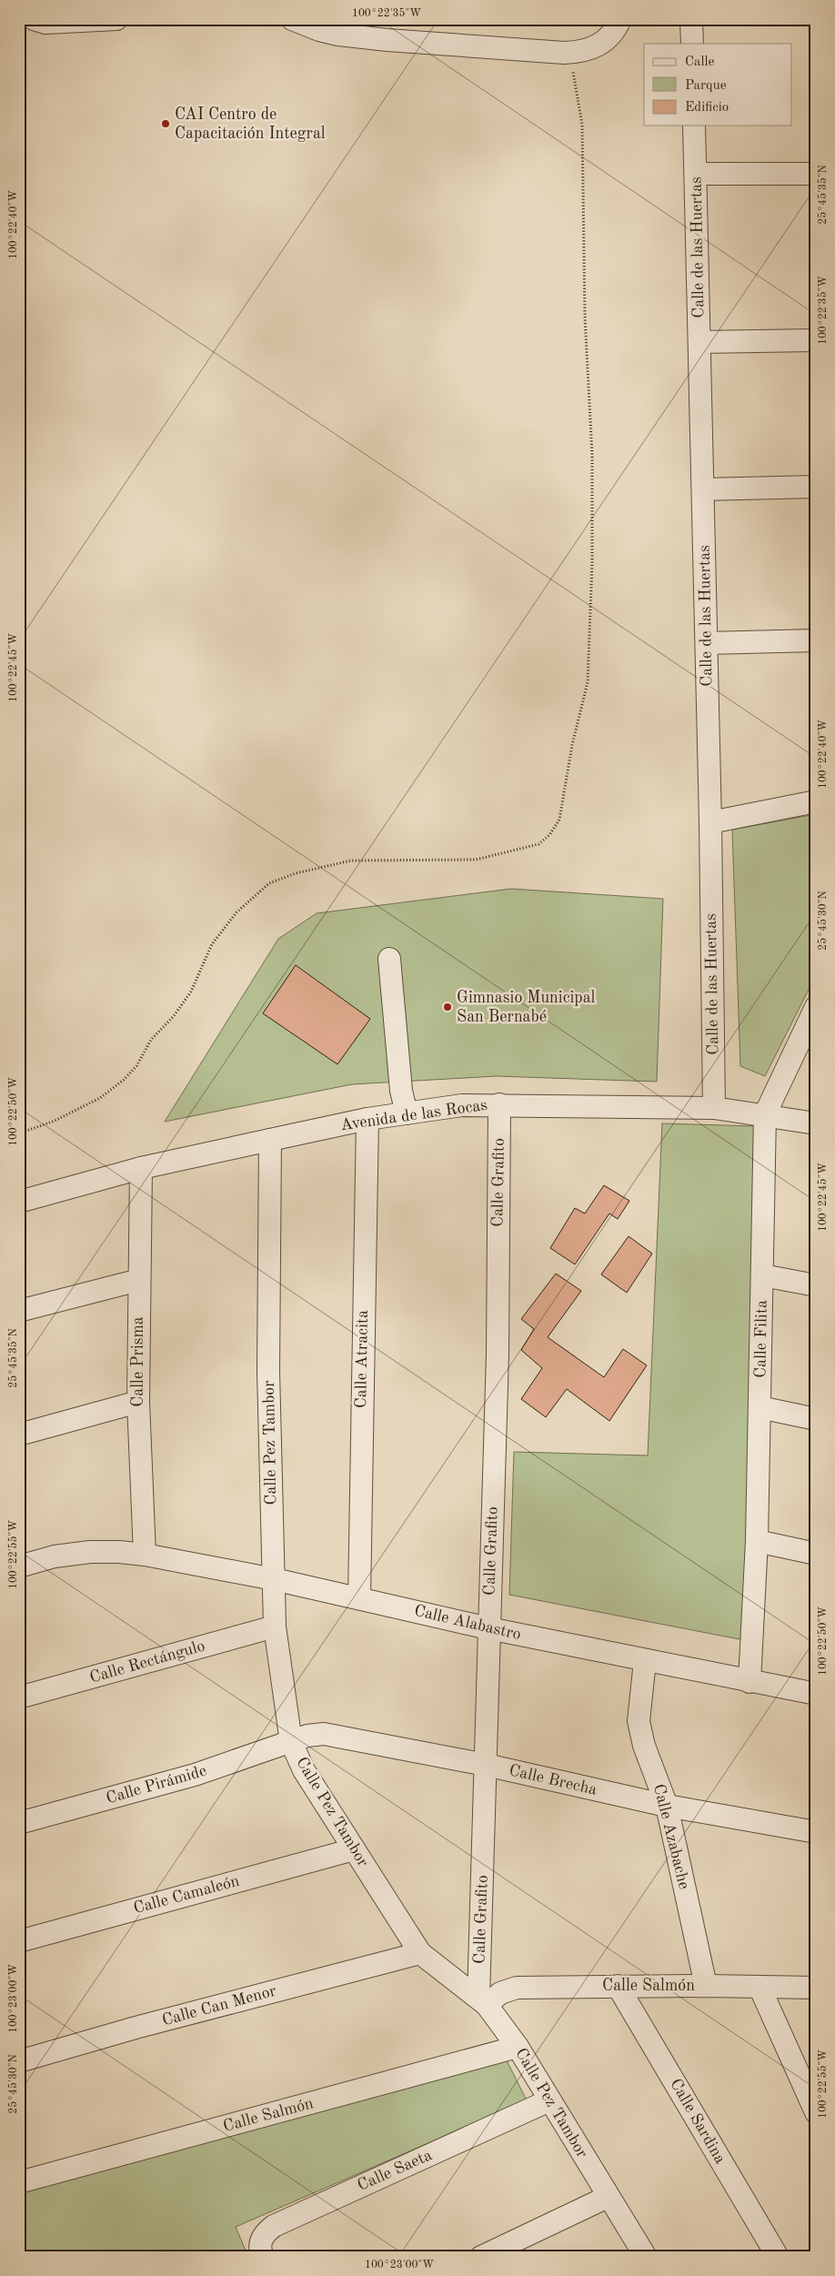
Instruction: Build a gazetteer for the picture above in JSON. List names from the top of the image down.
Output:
{
  "streets": {
    "street": [
      "Calle de las Huertas",
      "Avenida de las Rocas",
      "Calle Grafito",
      "Calle Filita",
      "Calle Atracita",
      "Calle Prisma",
      "Calle Pez Tambor",
      "Calle Alabastro",
      "Calle Rectángulo",
      "Calle Brecha",
      "Calle Pirámide",
      "Calle Azabache",
      "Calle Camaleón",
      "Calle Salmón",
      "Calle Can Menor",
      "Calle Sardina",
      "Calle Saeta"
    ]
  },
  "crossings": [
    ["Calle de las Huertas", "Avenida de las Rocas"],
    ["Avenida de las Rocas", "Calle Grafito"],
    ["Avenida de las Rocas", "Calle Filita"],
    ["Avenida de las Rocas", "Calle Atracita"],
    ["Avenida de las Rocas", "Calle Prisma"],
    ["Avenida de las Rocas", "Calle Pez Tambor"],
    ["Calle Grafito", "Calle Pez Tambor"],
    ["Calle Grafito", "Calle Alabastro"],
    ["Calle Grafito", "Calle Brecha"],
    ["Calle Grafito", "Calle Salmón"],
    ["Calle Filita", "Calle Alabastro"],
    ["Calle Atracita", "Calle Alabastro"],
    ["Calle Prisma", "Calle Alabastro"],
    ["Calle Pez Tambor", "Calle Alabastro"],
    ["Calle Pez Tambor", "Calle Rectángulo"],
    ["Calle Pez Tambor", "Calle Brecha"],
    ["Calle Pez Tambor", "Calle Pirámide"],
    ["Calle Pez Tambor", "Calle Camaleón"],
    ["Calle Pez Tambor", "Calle Salmón"],
    ["Calle Pez Tambor", "Calle Can Menor"],
    ["Calle Pez Tambor", "Calle Saeta"],
    ["Calle Alabastro", "Calle Azabache"],
    ["Calle Brecha", "Calle Pirámide"],
    ["Calle Brecha", "Calle Azabache"],
    ["Calle Azabache", "Calle Salmón"],
    ["Calle Salmón", "Calle Sardina"]
  ],
  "places": ["CAI Centro de Capacitación Integral", "Gimnasio Municipal San Bernabé"],
  "legend": ["Calle", "Parque", "Edificio"],
  "coordinates": [
    "100°22'35\"W",
    "25°45'35\"N",
    "100°22'40\"W",
    "100°22'45\"W",
    "25°45'30\"N",
    "100°22'50\"W",
    "100°22'55\"W",
    "100°23'00\"W"
  ]
}
